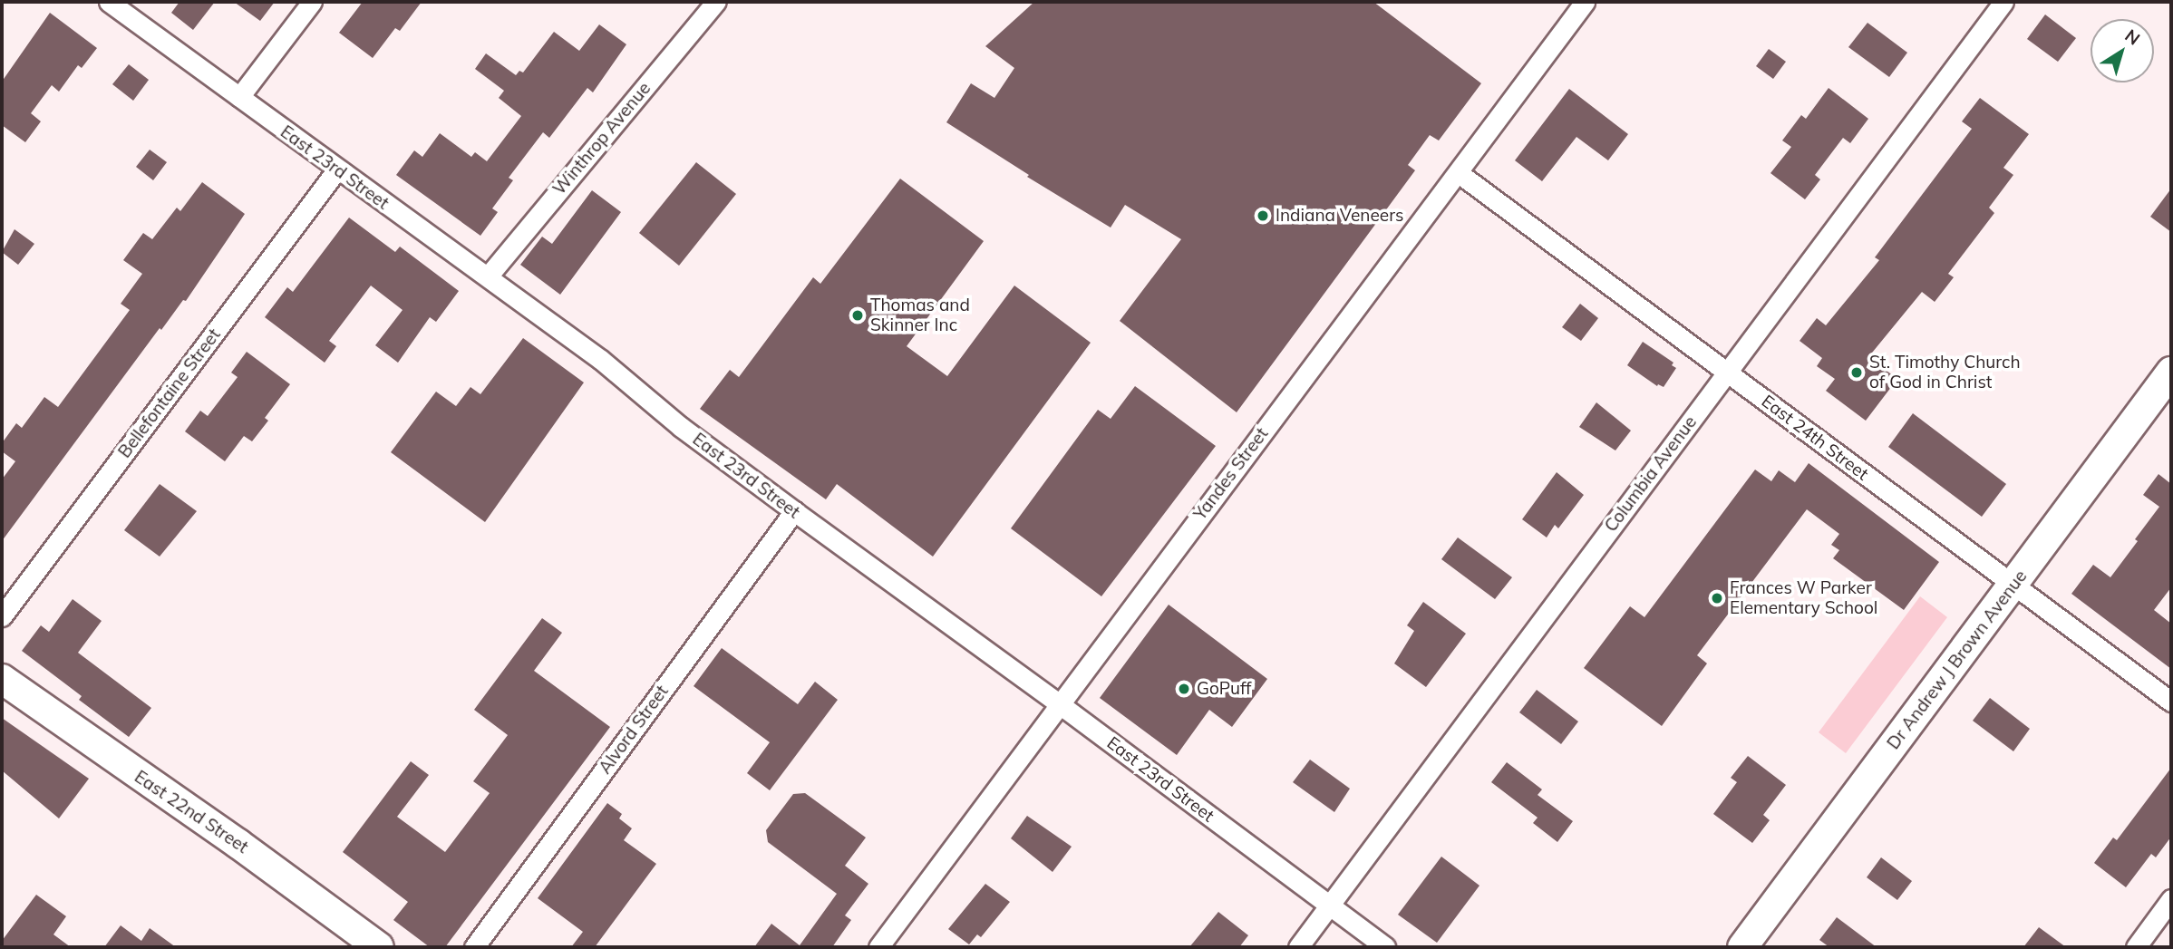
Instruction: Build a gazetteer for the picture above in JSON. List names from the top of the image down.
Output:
{
  "streets": {
    "main road": ["Dr Andrew J Brown Avenue", "East 22nd Street"],
    "street": [
      "Winthrop Avenue",
      "East 23rd Street",
      "Bellefontaine Street",
      "East 24th Street",
      "Yandes Street",
      "Columbia Avenue",
      "Alvord Street"
    ]
  },
  "crossings": [
    ["Winthrop Avenue", "East 23rd Street"],
    ["East 23rd Street", "Bellefontaine Street"],
    ["East 23rd Street", "Yandes Street"],
    ["East 23rd Street", "Columbia Avenue"],
    ["East 23rd Street", "Alvord Street"],
    ["East 24th Street", "Yandes Street"],
    ["East 24th Street", "Columbia Avenue"],
    ["East 24th Street", "Dr Andrew J Brown Avenue"]
  ],
  "places": [
    "Indiana Veneers",
    "Thomas and Skinner Inc",
    "St. Timothy Church of God in Christ",
    "Frances W Parker Elementary School",
    "GoPuff"
  ],
  "north": "top right"
}
